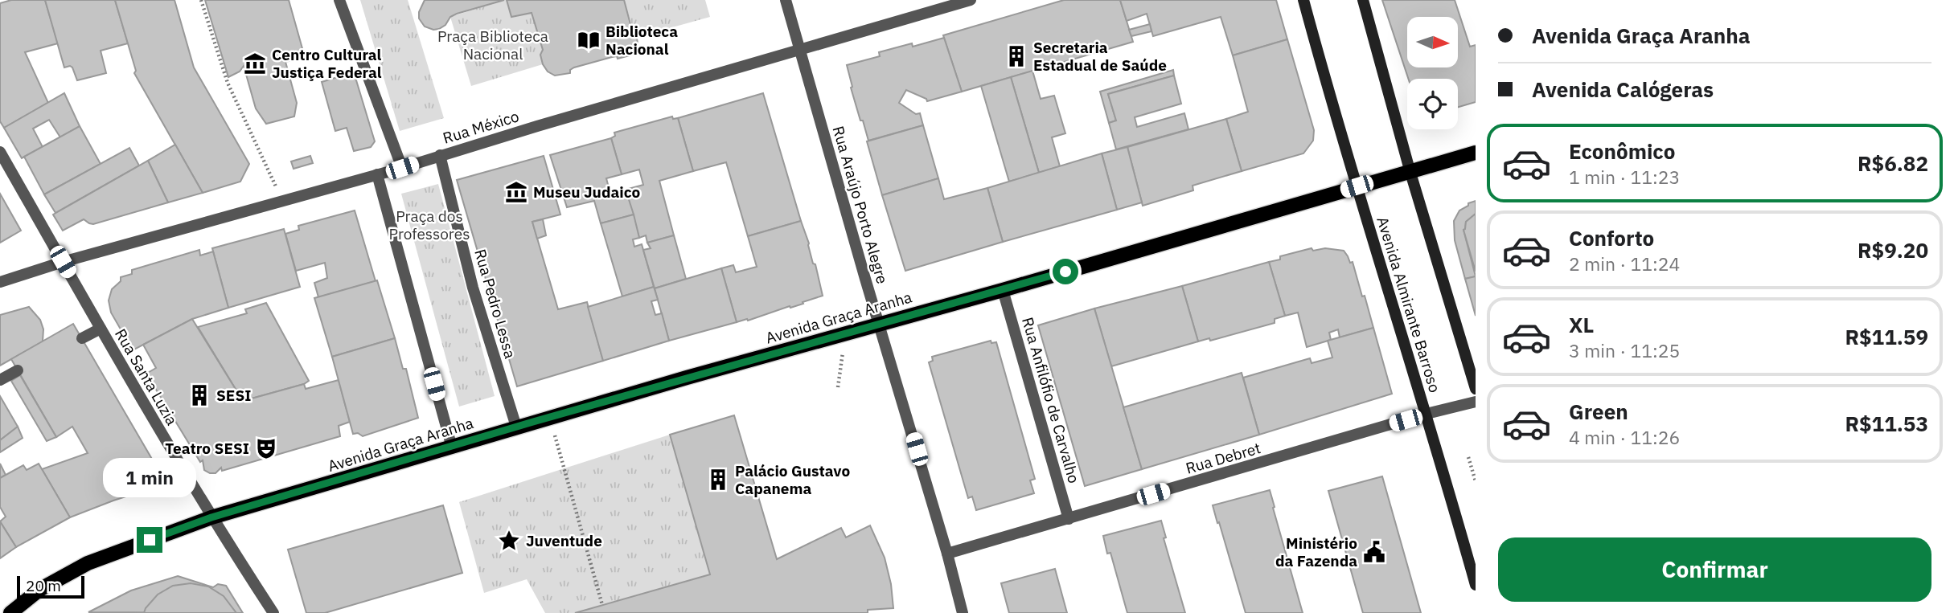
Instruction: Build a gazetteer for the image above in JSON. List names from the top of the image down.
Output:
{
  "streets": {
    "main road": ["Avenida Almirante Barroso", "Avenida Graça Aranha"],
    "street": [
      "Rua México",
      "Rua Araújo Porto Alegre",
      "Rua Pedro Lessa",
      "Rua Santa Luzia",
      "Rua Anfilófio de Carvalho",
      "Rua Debret"
    ]
  },
  "crossings": [
    ["Rua México", "Rua Araújo Porto Alegre"],
    ["Rua México", "Rua Pedro Lessa"],
    ["Rua México", "Rua Santa Luzia"],
    ["Rua Araújo Porto Alegre", "Avenida Graça Aranha"],
    ["Rua Araújo Porto Alegre", "Rua Debret"],
    ["Rua Pedro Lessa", "Avenida Graça Aranha"],
    ["Avenida Almirante Barroso", "Avenida Graça Aranha"],
    ["Avenida Almirante Barroso", "Rua Debret"],
    ["Avenida Graça Aranha", "Rua Santa Luzia"],
    ["Avenida Graça Aranha", "Rua Anfilófio de Carvalho"],
    ["Rua Anfilófio de Carvalho", "Rua Debret"]
  ],
  "parks": ["Praça Biblioteca Nacional", "Praça dos Professores"],
  "places": {
    "library": ["Biblioteca Nacional"],
    "building": ["Secretaria Estadual de Saúde", "SESI", "Palácio Gustavo Capanema"],
    "museum": ["Centro Cultural Justiça Federal", "Museu Judaico"],
    "theatre": ["Teatro SESI"],
    "place": ["Juventude"],
    "public building": ["Ministério da Fazenda"]
  },
  "scale_bar": "20 m",
  "north": "right",
  "page": {
    "banner": ["Avenida Graça Aranha", "Avenida Calógeras"],
    "list": [
      {
        "name": "Econômico",
        "note": "1 min · 11:23",
        "value": "R$6.82"
      },
      {
        "name": "Conforto",
        "note": "2 min · 11:24",
        "value": "R$9.20"
      },
      {
        "name": "XL",
        "note": "3 min · 11:25",
        "value": "R$11.59"
      },
      {
        "name": "Green",
        "note": "4 min · 11:26",
        "value": "R$11.53"
      }
    ],
    "bubble": "1 min",
    "buttons": "Confirmar",
    "scale": "20 m"
  }
}
